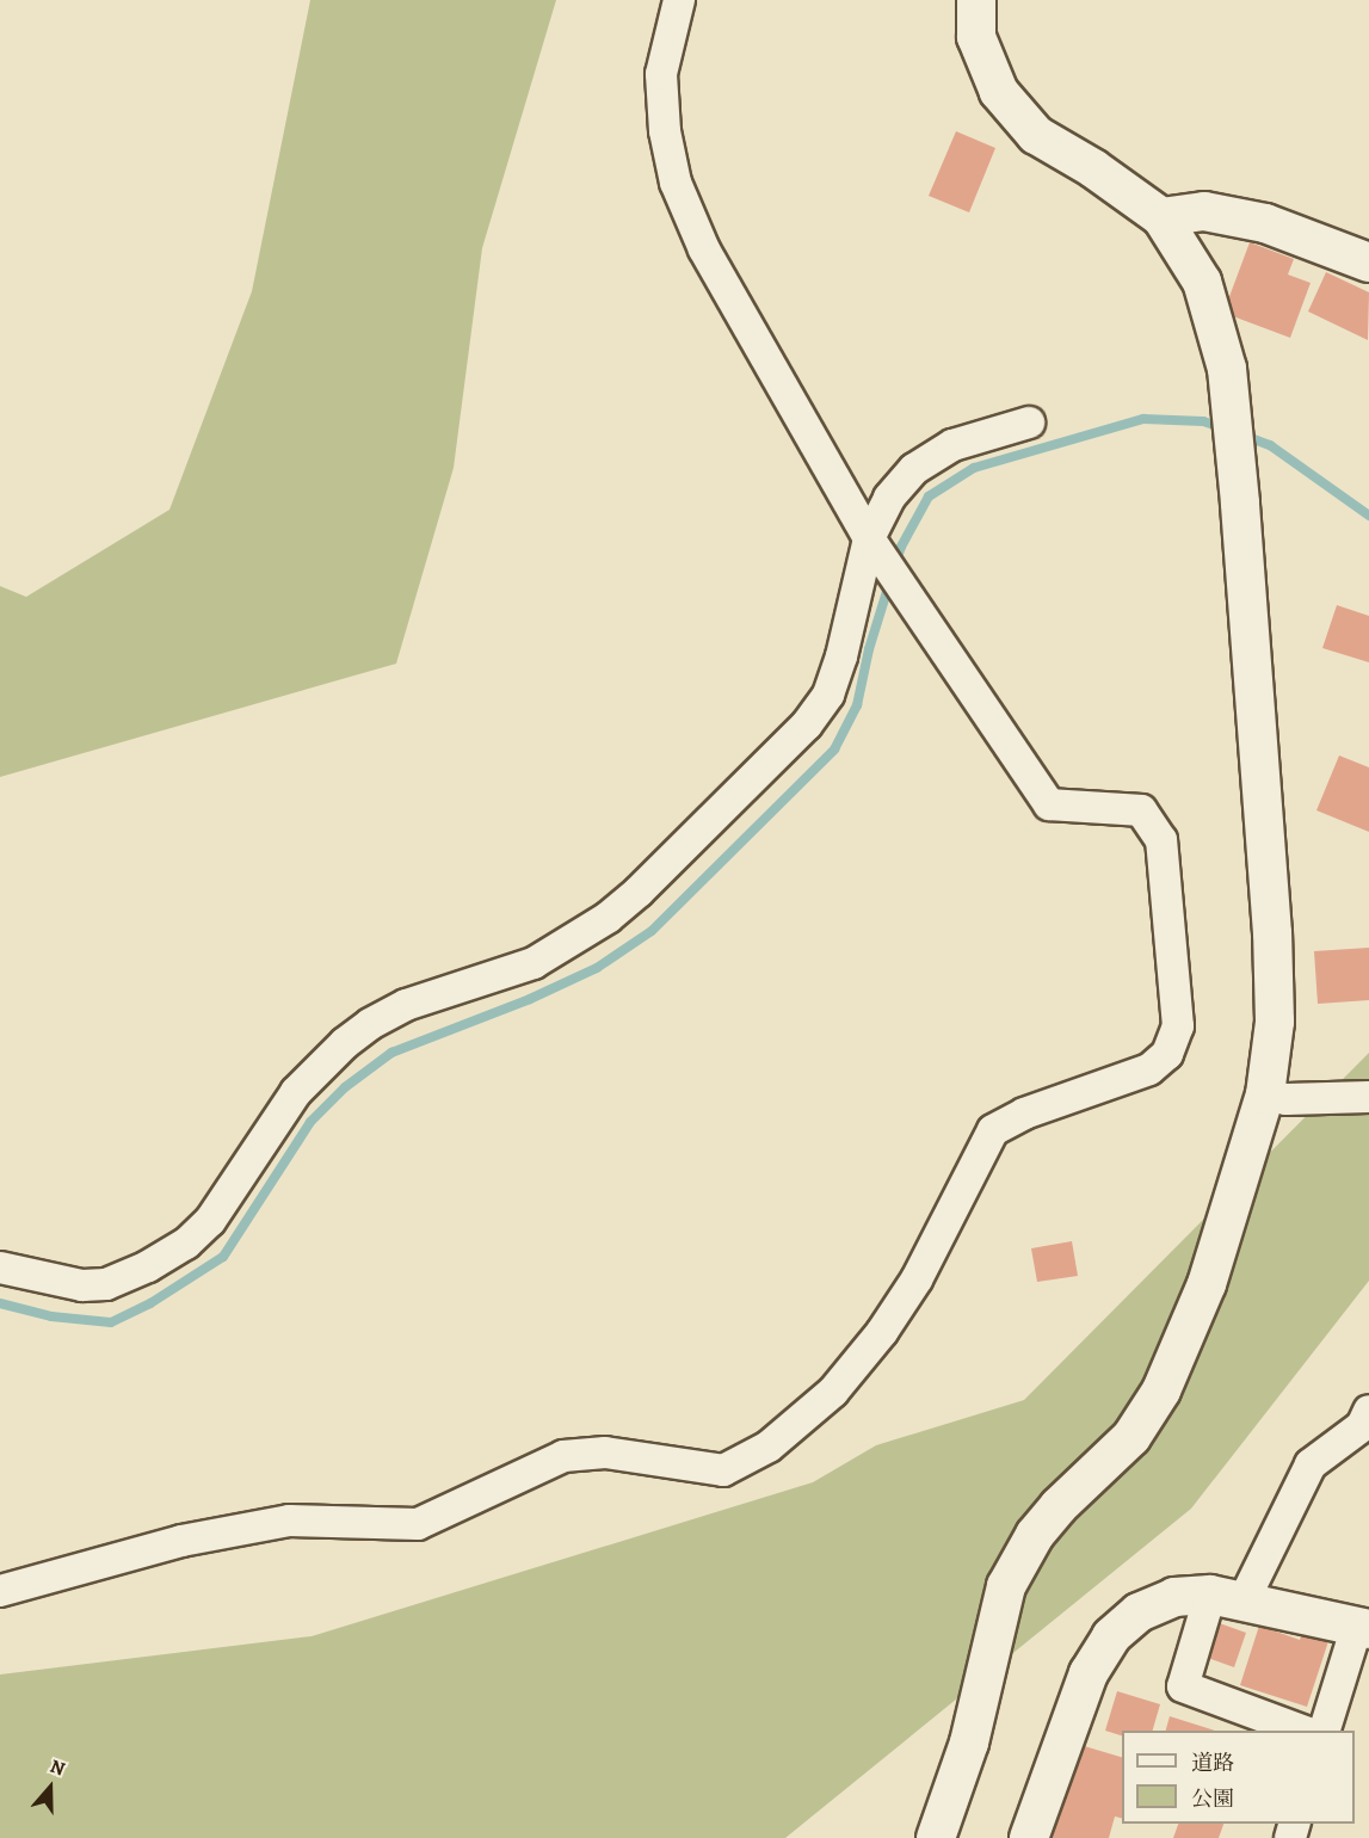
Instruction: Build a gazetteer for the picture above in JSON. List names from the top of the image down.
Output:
{
  "legend": ["道路", "公園"],
  "north": "top"
}
